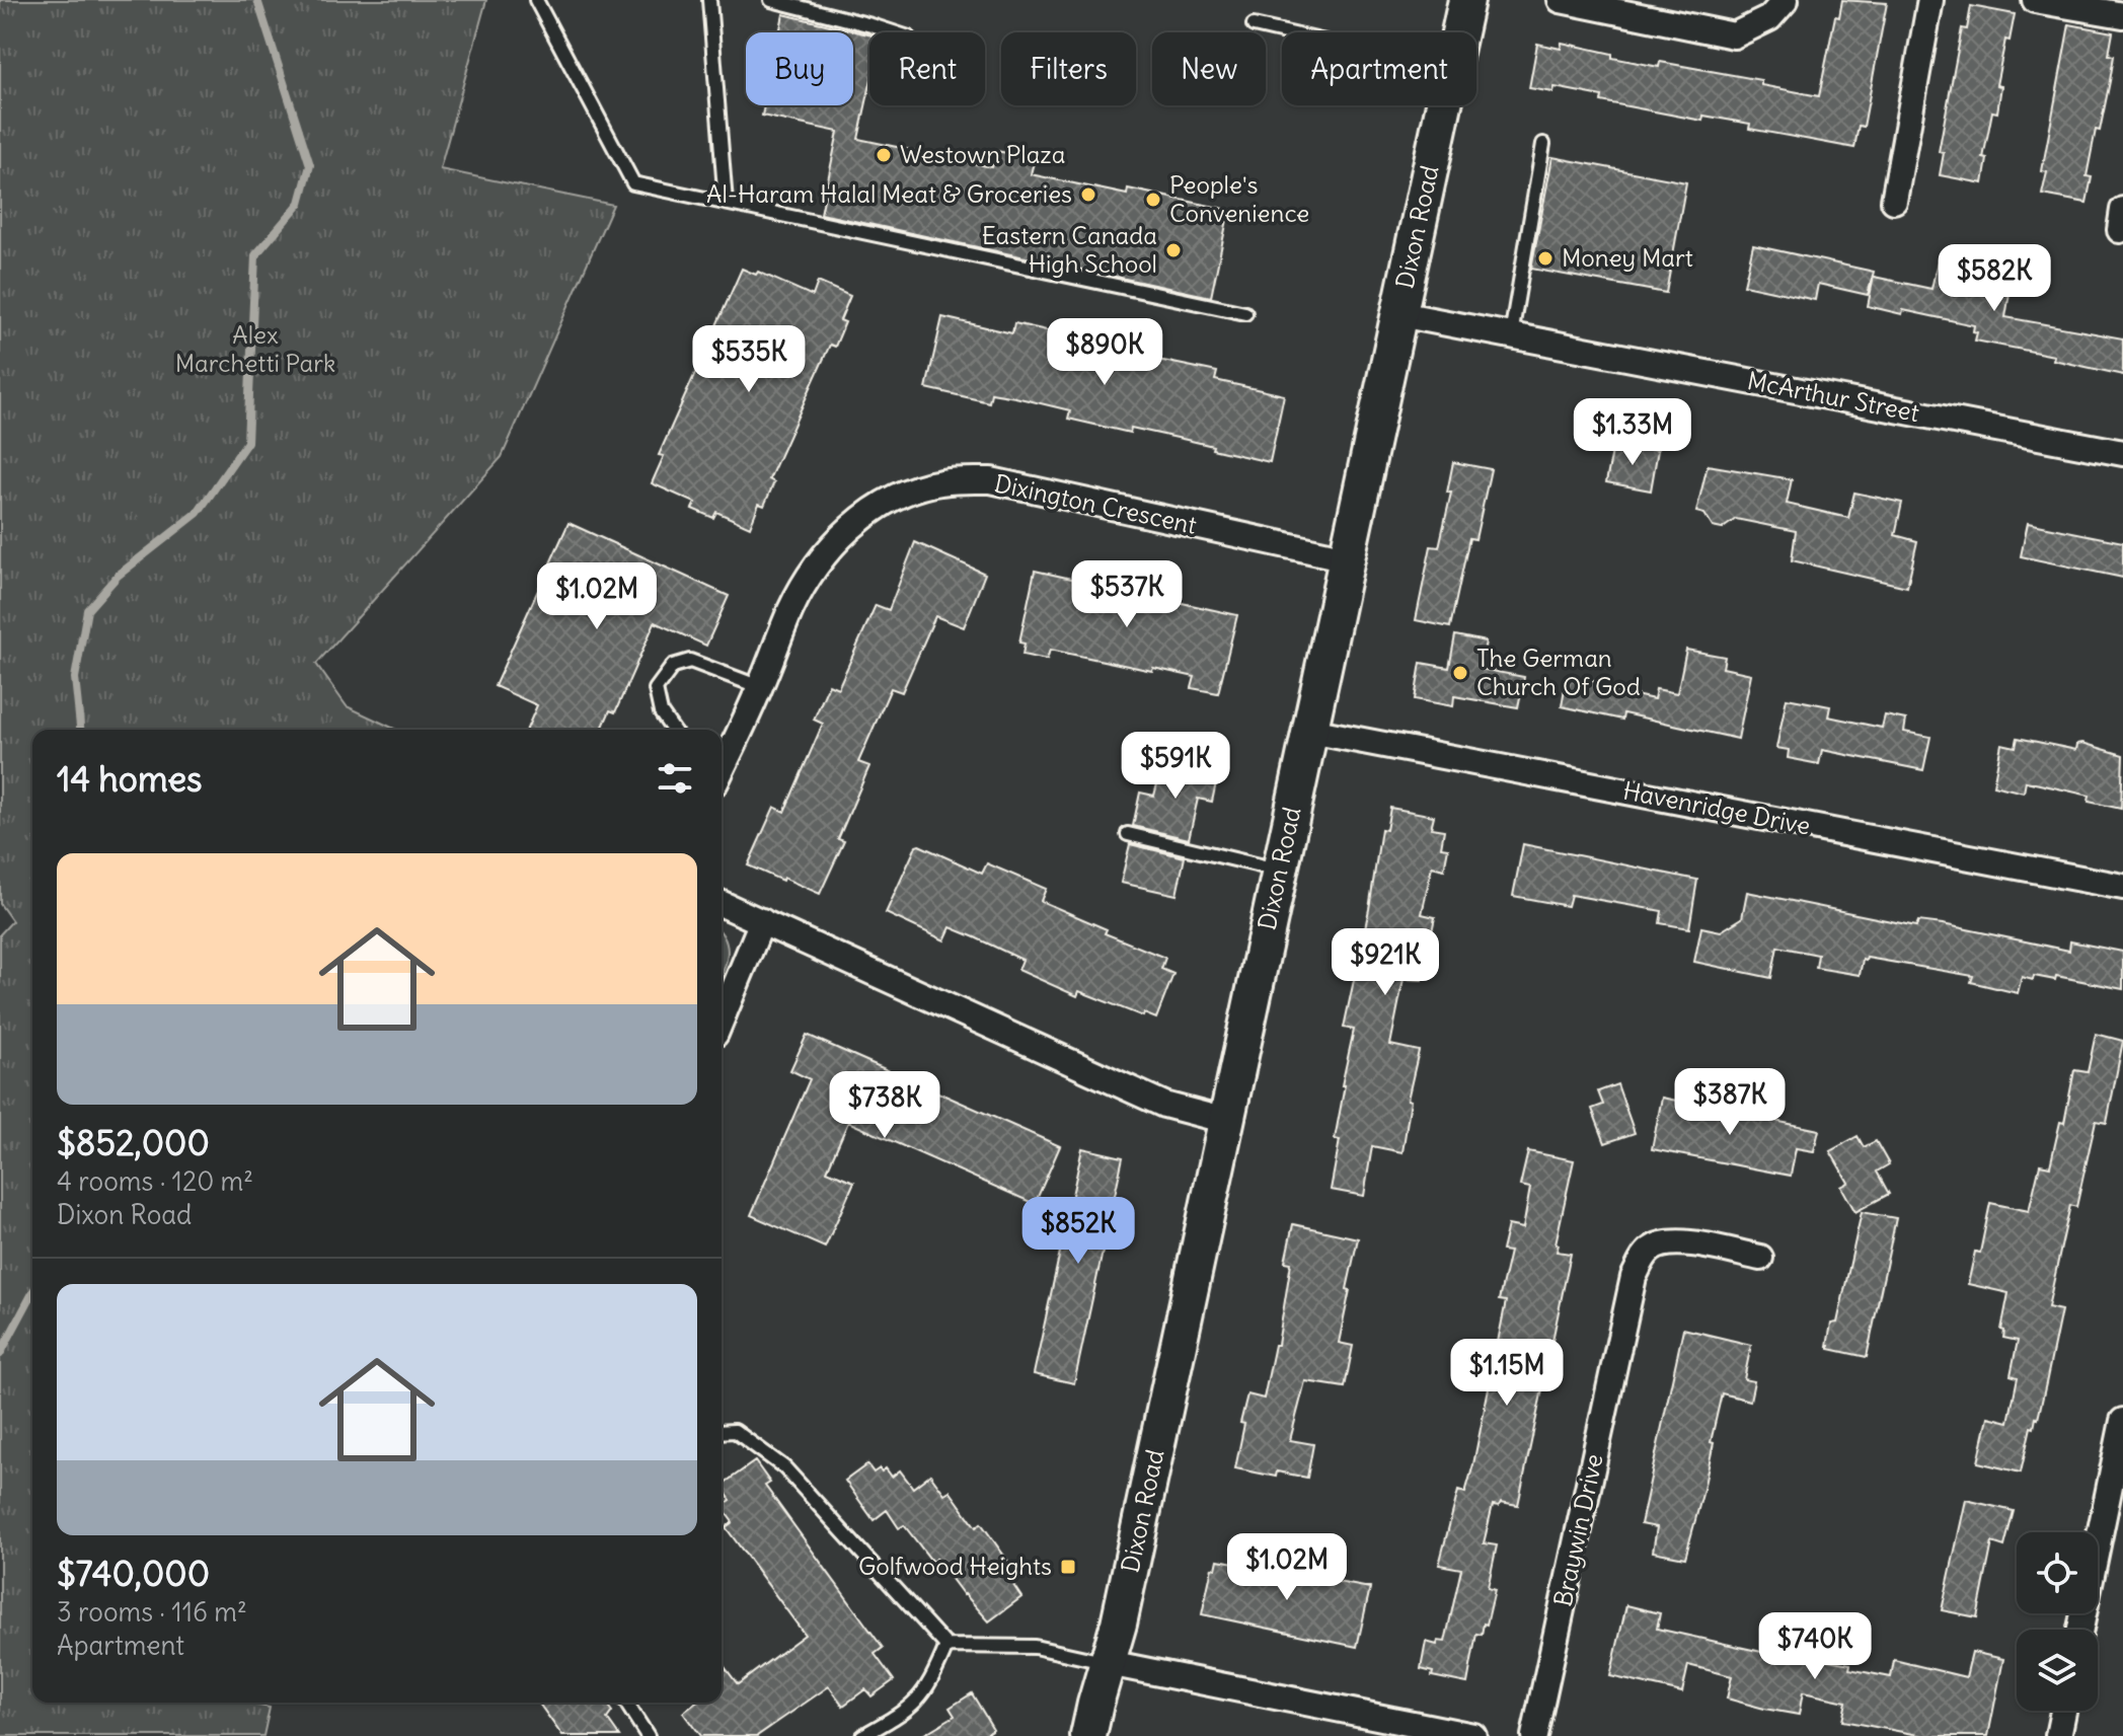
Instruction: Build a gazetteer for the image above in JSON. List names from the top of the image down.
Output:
{
  "streets": {
    "main road": ["Dixon Road"],
    "street": [
      "McArthur Street",
      "Dixington Crescent",
      "Havenridge Drive",
      "Braywin Drive"
    ]
  },
  "crossings": [
    ["Dixon Road", "McArthur Street"],
    ["Dixon Road", "Dixington Crescent"],
    ["Dixon Road", "Havenridge Drive"]
  ],
  "parks": ["Alex Marchetti Park"],
  "places": {
    "other": [
      "Westown Plaza",
      "Al-Haram Halal Meat & Groceries",
      "People's Convenience",
      "Eastern Canada High School",
      "Money Mart",
      "The German Church Of God"
    ],
    "transit": ["Golfwood Heights"]
  },
  "page": {
    "chip": [
      "Buy",
      "Rent",
      "Filters",
      "New",
      "Apartment"
    ],
    "price": [
      "$582K",
      "$890K",
      "$535K",
      "$1.33M",
      "$537K",
      "$1.02M",
      "$591K",
      "$921K",
      "$387K",
      "$738K",
      "$852K",
      "$1.15M",
      "$1.02M",
      "$740K"
    ],
    "heading": "14 homes",
    "list": [
      {
        "name": "$852,000",
        "note": "4 rooms · 120 m² · Dixon Road"
      },
      {
        "name": "$740,000",
        "note": "3 rooms · 116 m² · Apartment"
      }
    ]
  }
}
